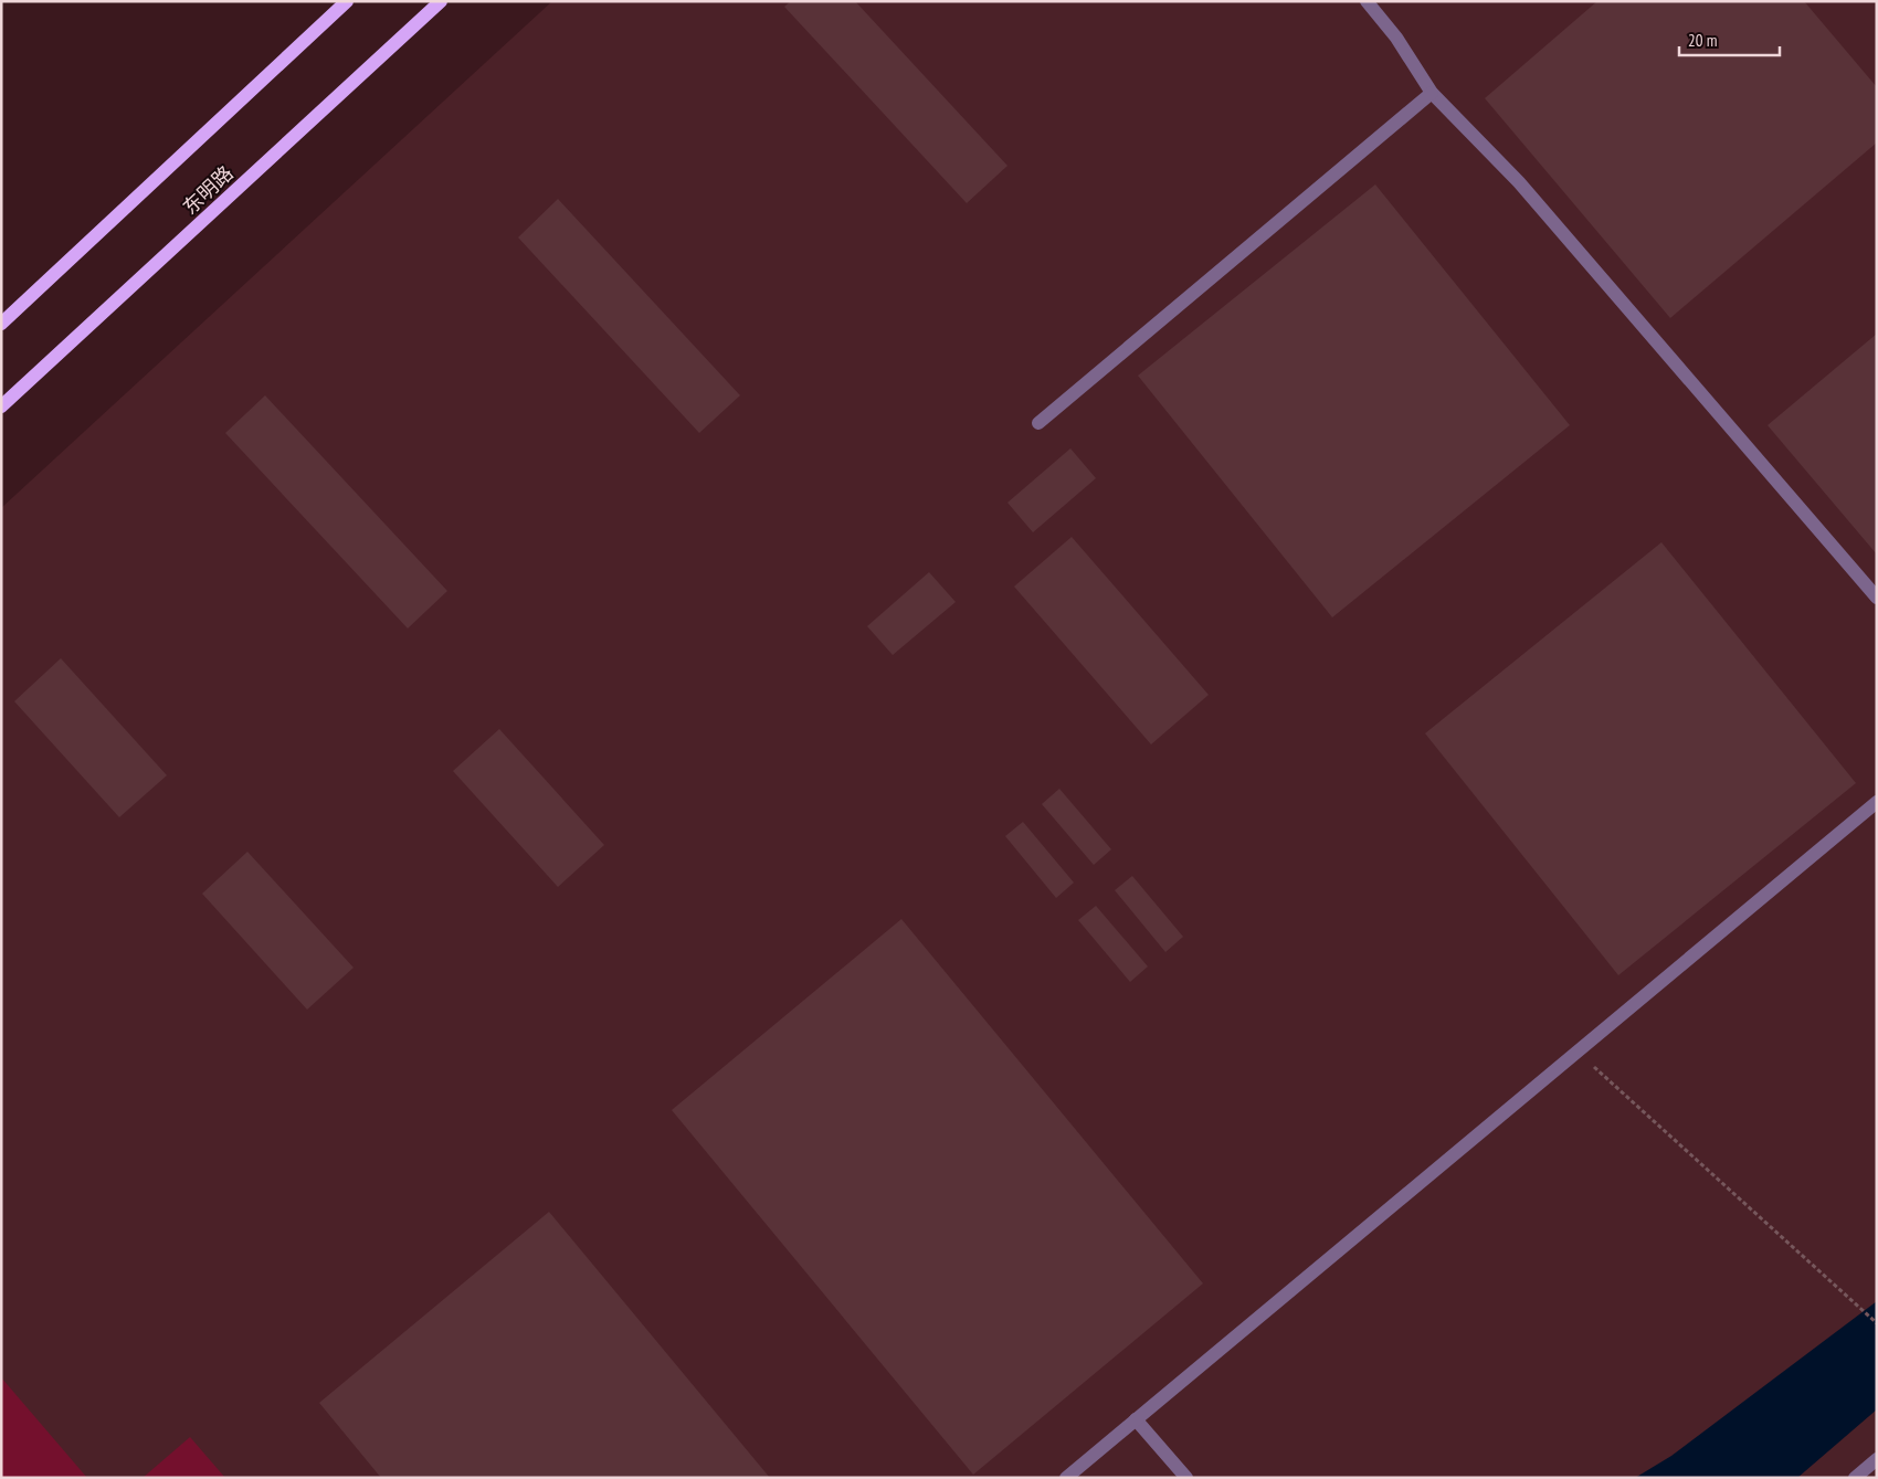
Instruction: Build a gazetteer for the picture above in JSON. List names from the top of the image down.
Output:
{
  "streets": {
    "main road": ["东明路"]
  },
  "scale_bar": "20 m"
}
